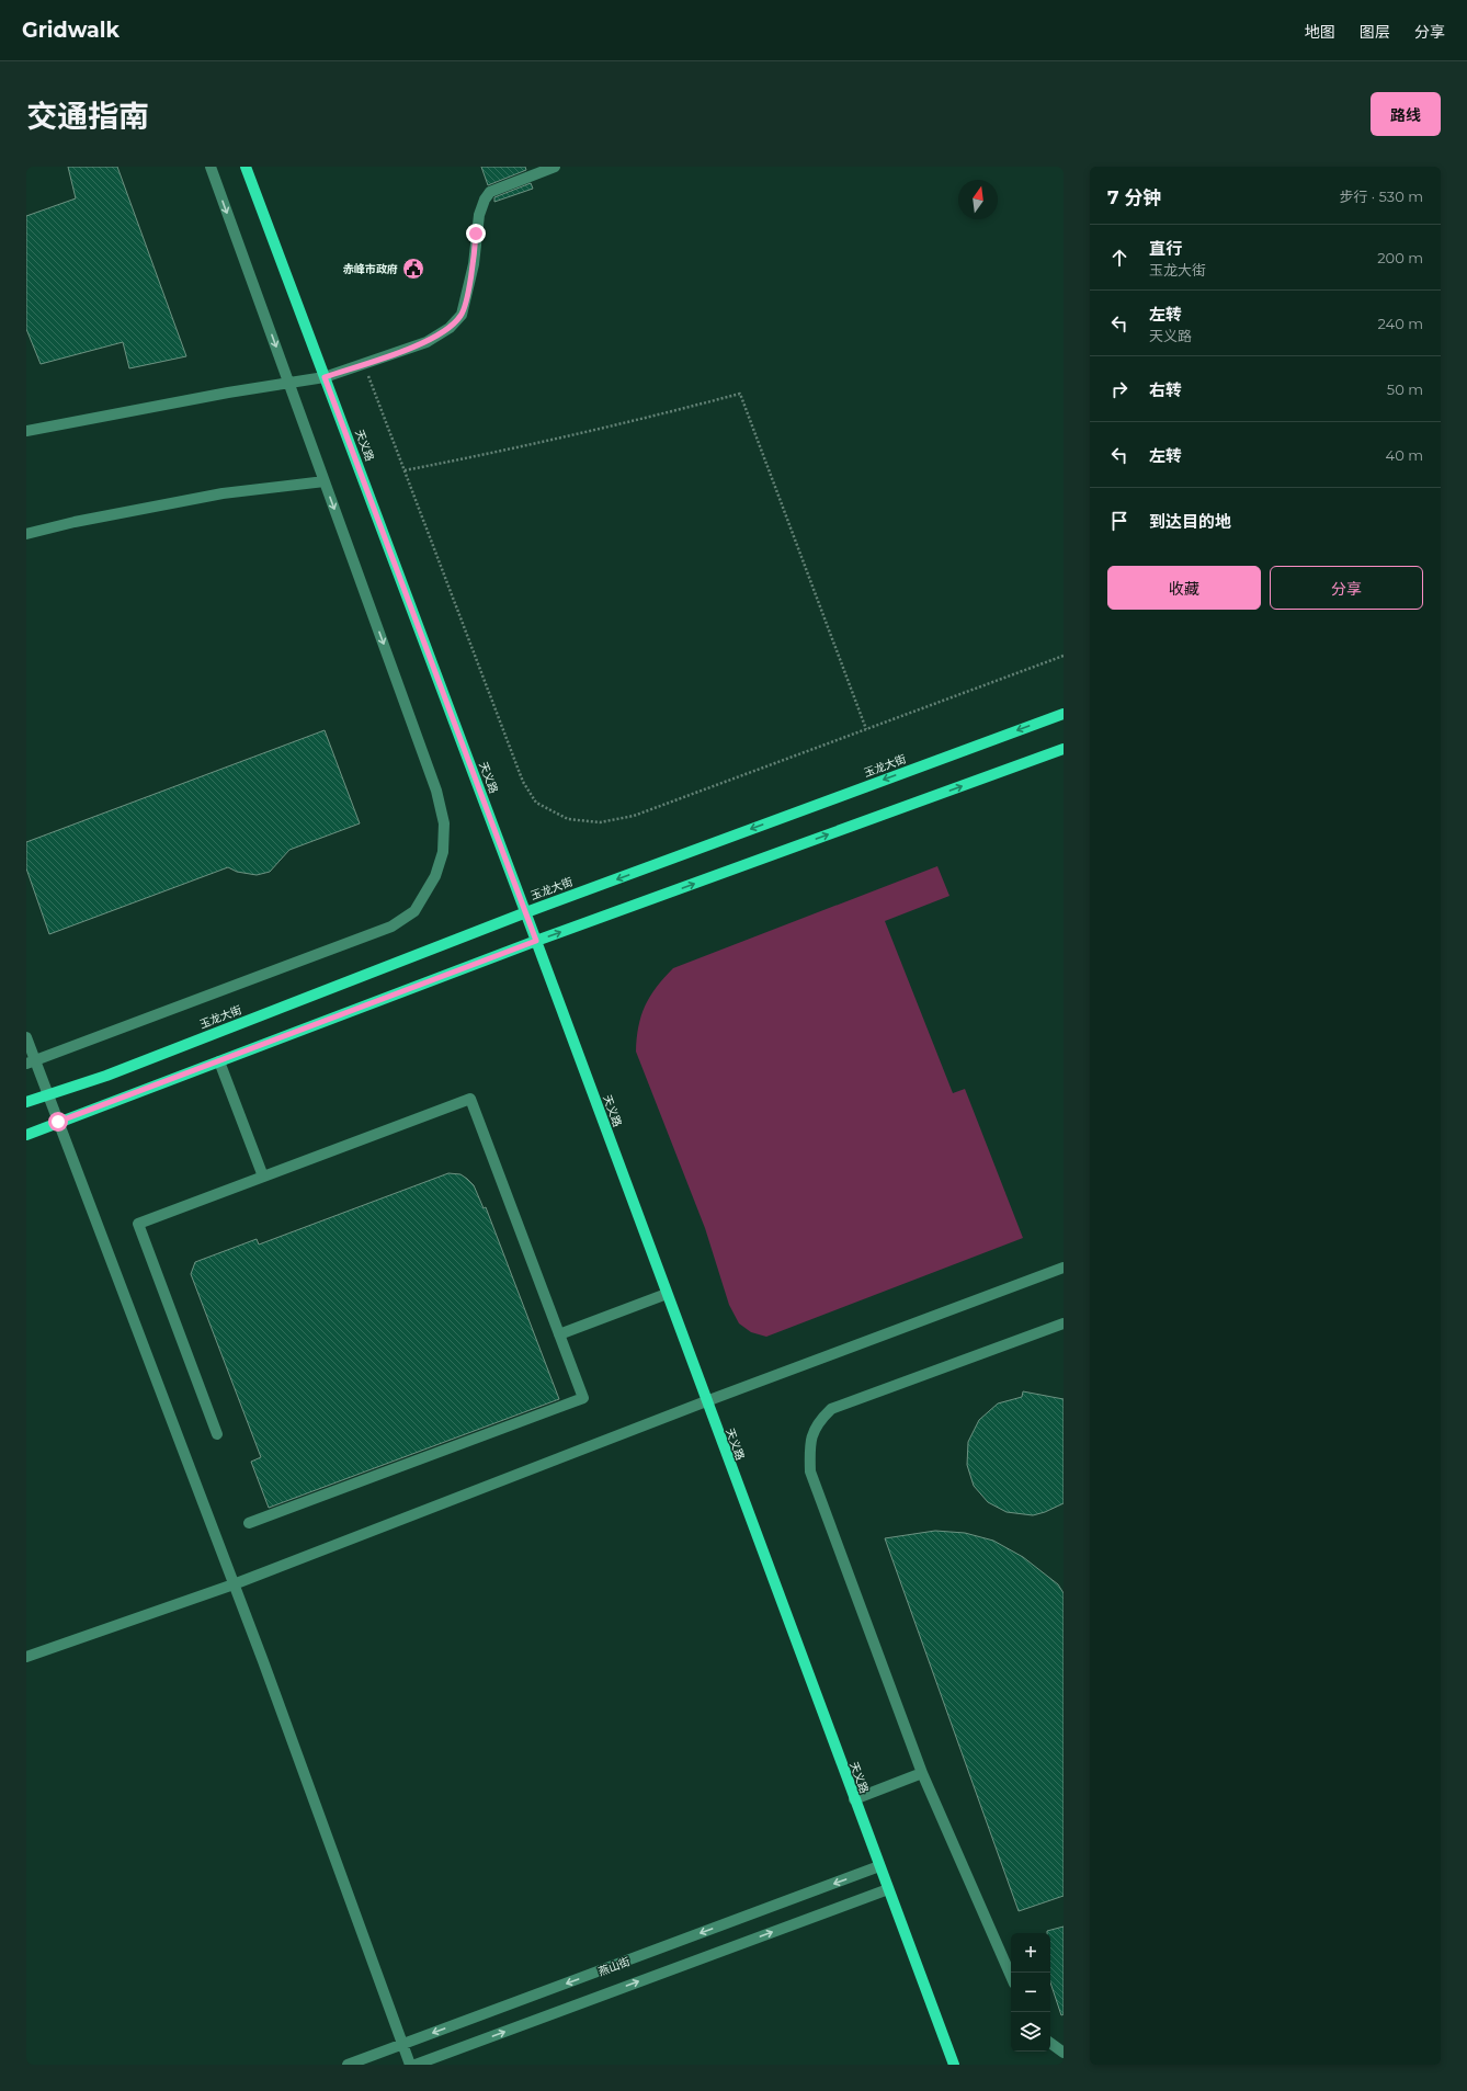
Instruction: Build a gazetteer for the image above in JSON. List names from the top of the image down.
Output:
{
  "streets": {
    "main road": ["天义路", "玉龙大街"],
    "street": ["燕山街"]
  },
  "crossings": [
    ["天义路", "玉龙大街"],
    ["天义路", "燕山街"]
  ],
  "places": {
    "public building": ["赤峰市政府"]
  },
  "north": "top",
  "page": {
    "header": "Gridwalk",
    "nav": ["地图", "图层", "分享"],
    "title": "交通指南",
    "buttons": [
      "路线",
      ["收藏", "分享"]
    ],
    "heading": ["7 分钟", "步行 · 530 m"],
    "list": [
      ["直行", "玉龙大街", "200 m"],
      ["左转", "天义路", "240 m"],
      ["右转", "50 m"],
      ["左转", "40 m"],
      "到达目的地"
    ],
    "map_buttons": ["+", "−"]
  }
}
